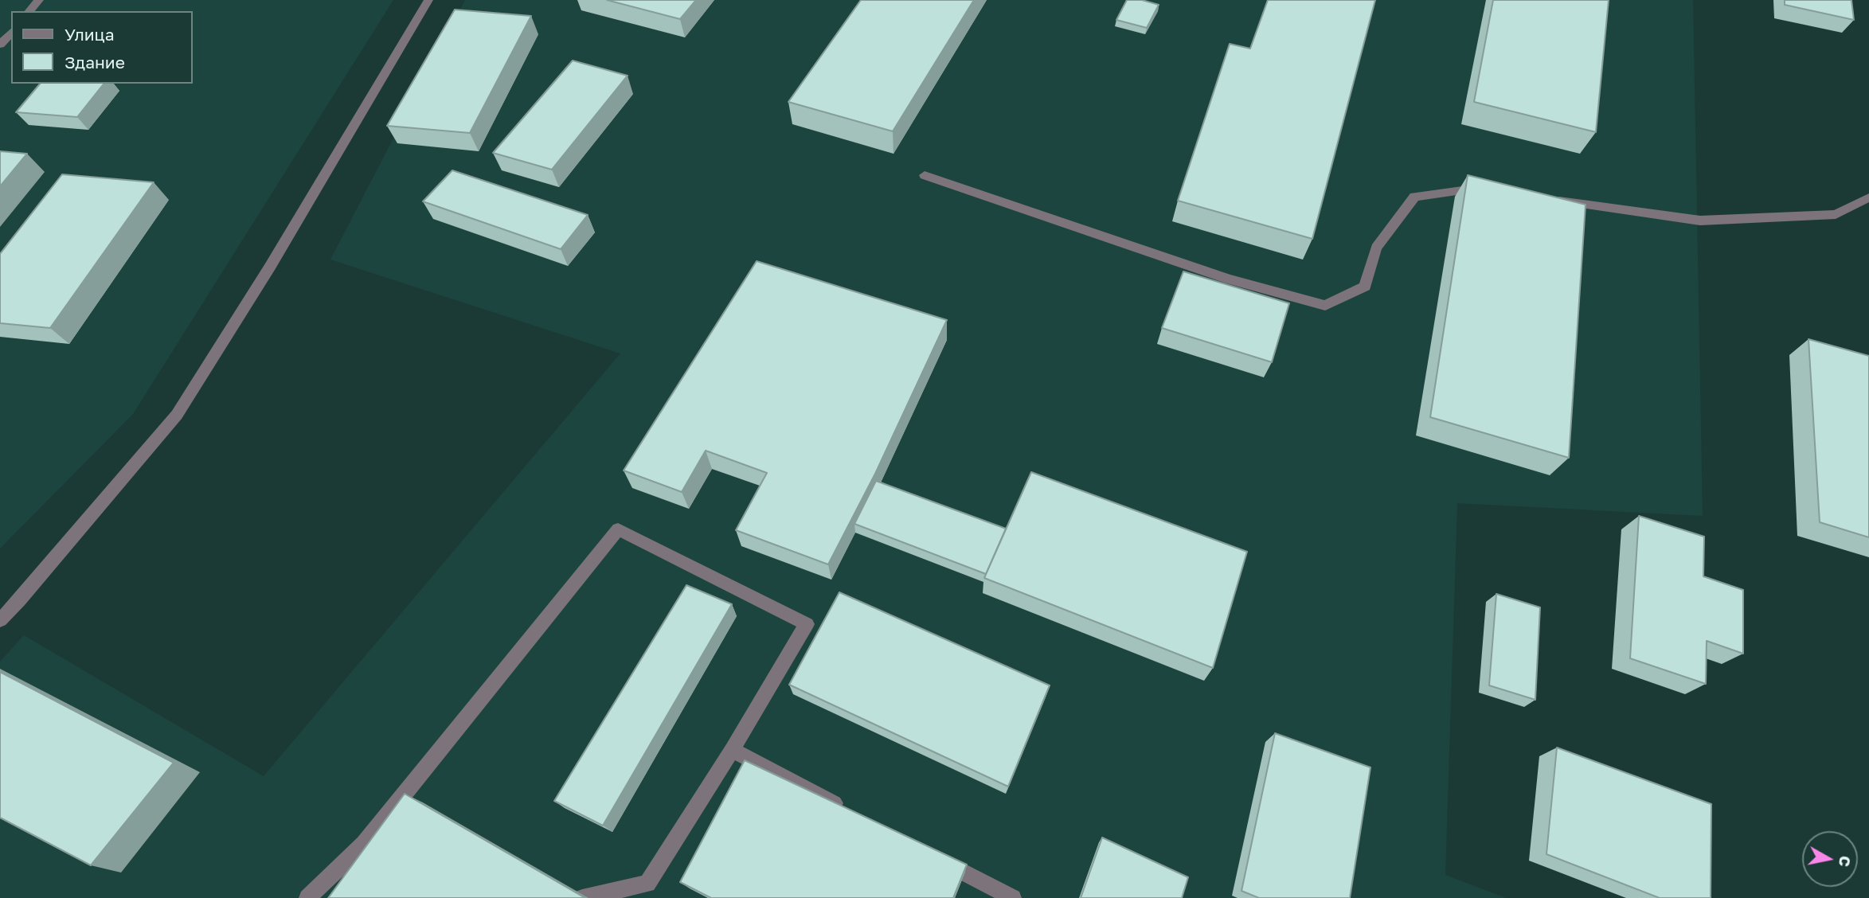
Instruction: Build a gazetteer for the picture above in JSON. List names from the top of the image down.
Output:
{
  "legend": ["Улица", "Здание"],
  "north": "right"
}
